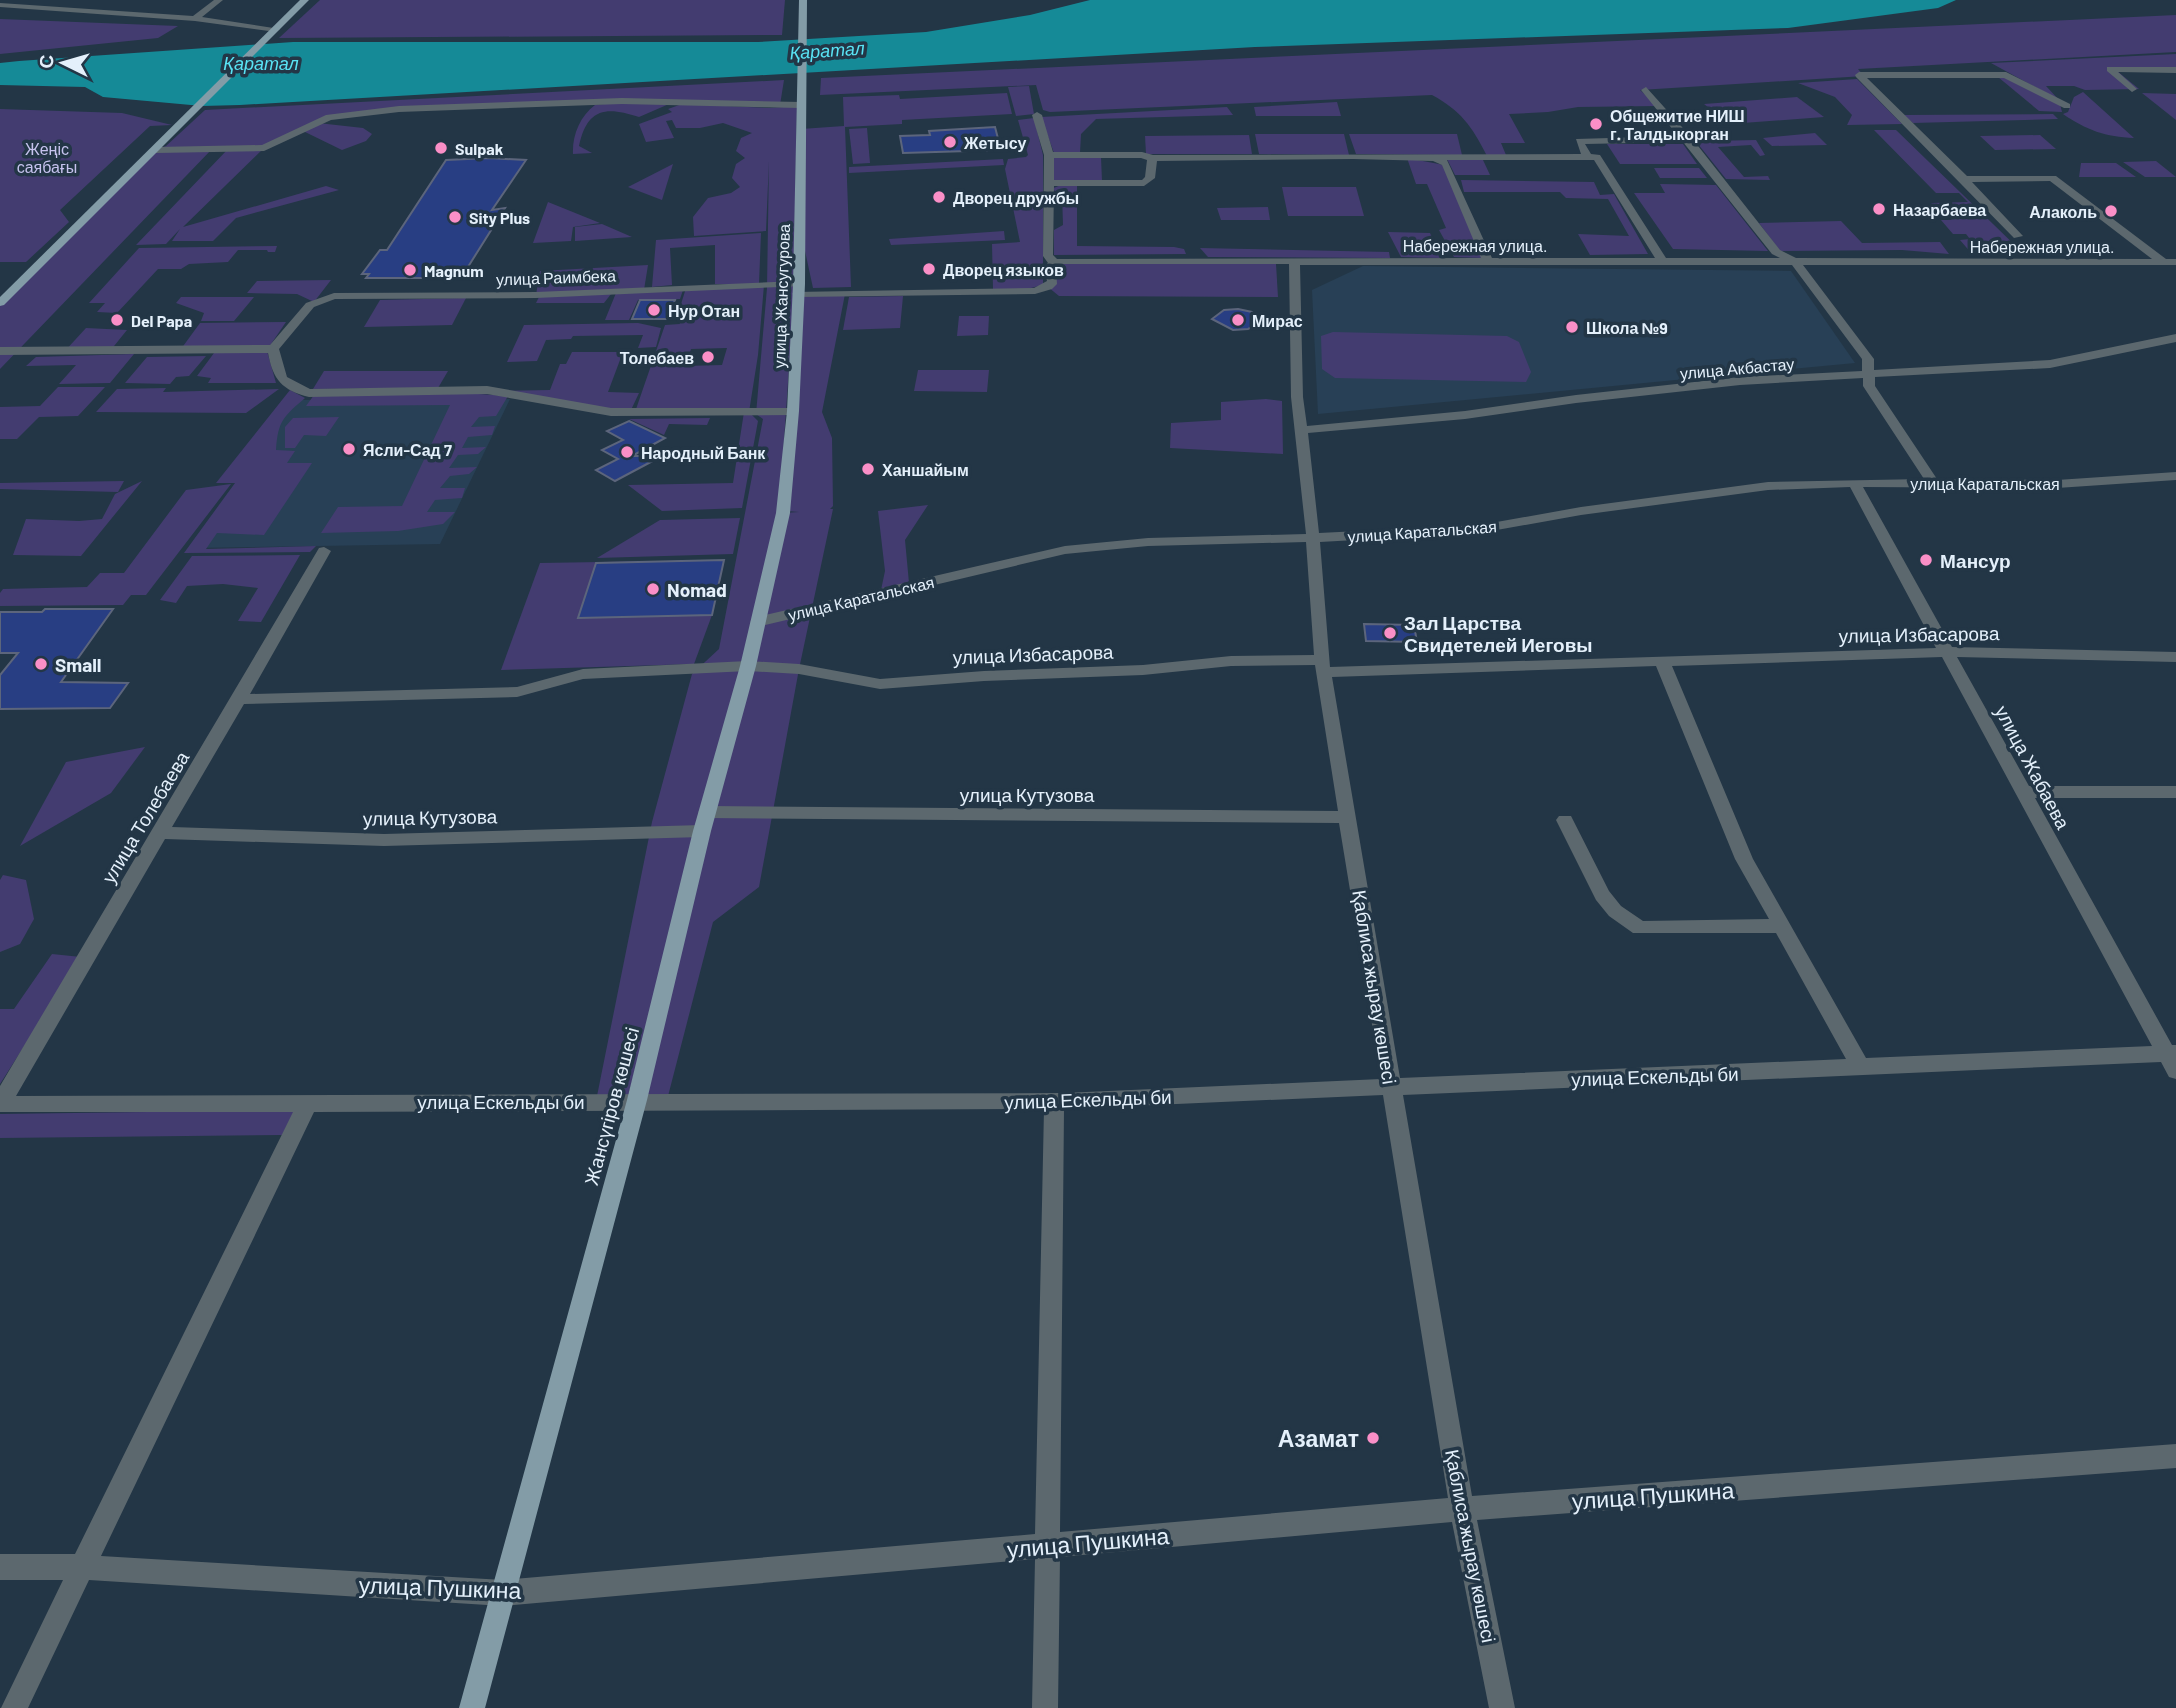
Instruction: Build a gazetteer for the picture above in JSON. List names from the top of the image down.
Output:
{
  "streets": {
    "main road": ["улица Жансугурова", "Жансүгіров көшесі"],
    "street": [
      "Набережная улица.",
      "улица Раимбека",
      "улица Акбастау",
      "улица Каратальская",
      "улица Избасарова",
      "улица Жабаева",
      "улица Кутузова",
      "улица Толебаева",
      "Қаблиса жырау көшесі",
      "улица Ескельды би",
      "улица Пушкина"
    ]
  },
  "crossings": [
    ["Набережная улица.", "Қаблиса жырау көшесі"],
    ["улица Раимбека", "улица Жансугурова"],
    ["улица Жансугурова", "Жансүгіров көшесі"],
    ["улица Акбастау", "Қаблиса жырау көшесі"],
    ["улица Каратальская", "улица Жабаева"],
    ["улица Каратальская", "Қаблиса жырау көшесі"],
    ["улица Каратальская", "Жансүгіров көшесі"],
    ["улица Избасарова", "улица Жабаева"],
    ["улица Избасарова", "Қаблиса жырау көшесі"],
    ["улица Избасарова", "Жансүгіров көшесі"],
    ["улица Жабаева", "улица Ескельды би"],
    ["улица Кутузова", "улица Толебаева"],
    ["улица Кутузова", "Қаблиса жырау көшесі"],
    ["улица Кутузова", "Жансүгіров көшесі"],
    ["улица Толебаева", "улица Ескельды би"],
    ["Қаблиса жырау көшесі", "улица Ескельды би"],
    ["Қаблиса жырау көшесі", "улица Пушкина"],
    ["улица Ескельды би", "Жансүгіров көшесі"],
    ["Жансүгіров көшесі", "улица Пушкина"]
  ],
  "water": ["Қаратал"],
  "parks": ["Жеңіс саябағы"],
  "places": [
    "Общежитие НИШ г. Талдыкорган",
    "Жетысу",
    "Sulpak",
    "Дворец дружбы",
    "Назарбаева",
    "Алаколь",
    "Sity Plus",
    "Дворец языков",
    "Magnum",
    "Нур Отан",
    "Del Papa",
    "Мирас",
    "Школа №9",
    "Толебаев",
    "Ясли-Сад 7",
    "Народный Банк",
    "Ханшайым",
    "Мансур",
    "Nomad",
    "Зал Царства Свидетелей Иеговы",
    "Small",
    "Азамат"
  ],
  "north": "left"
}
